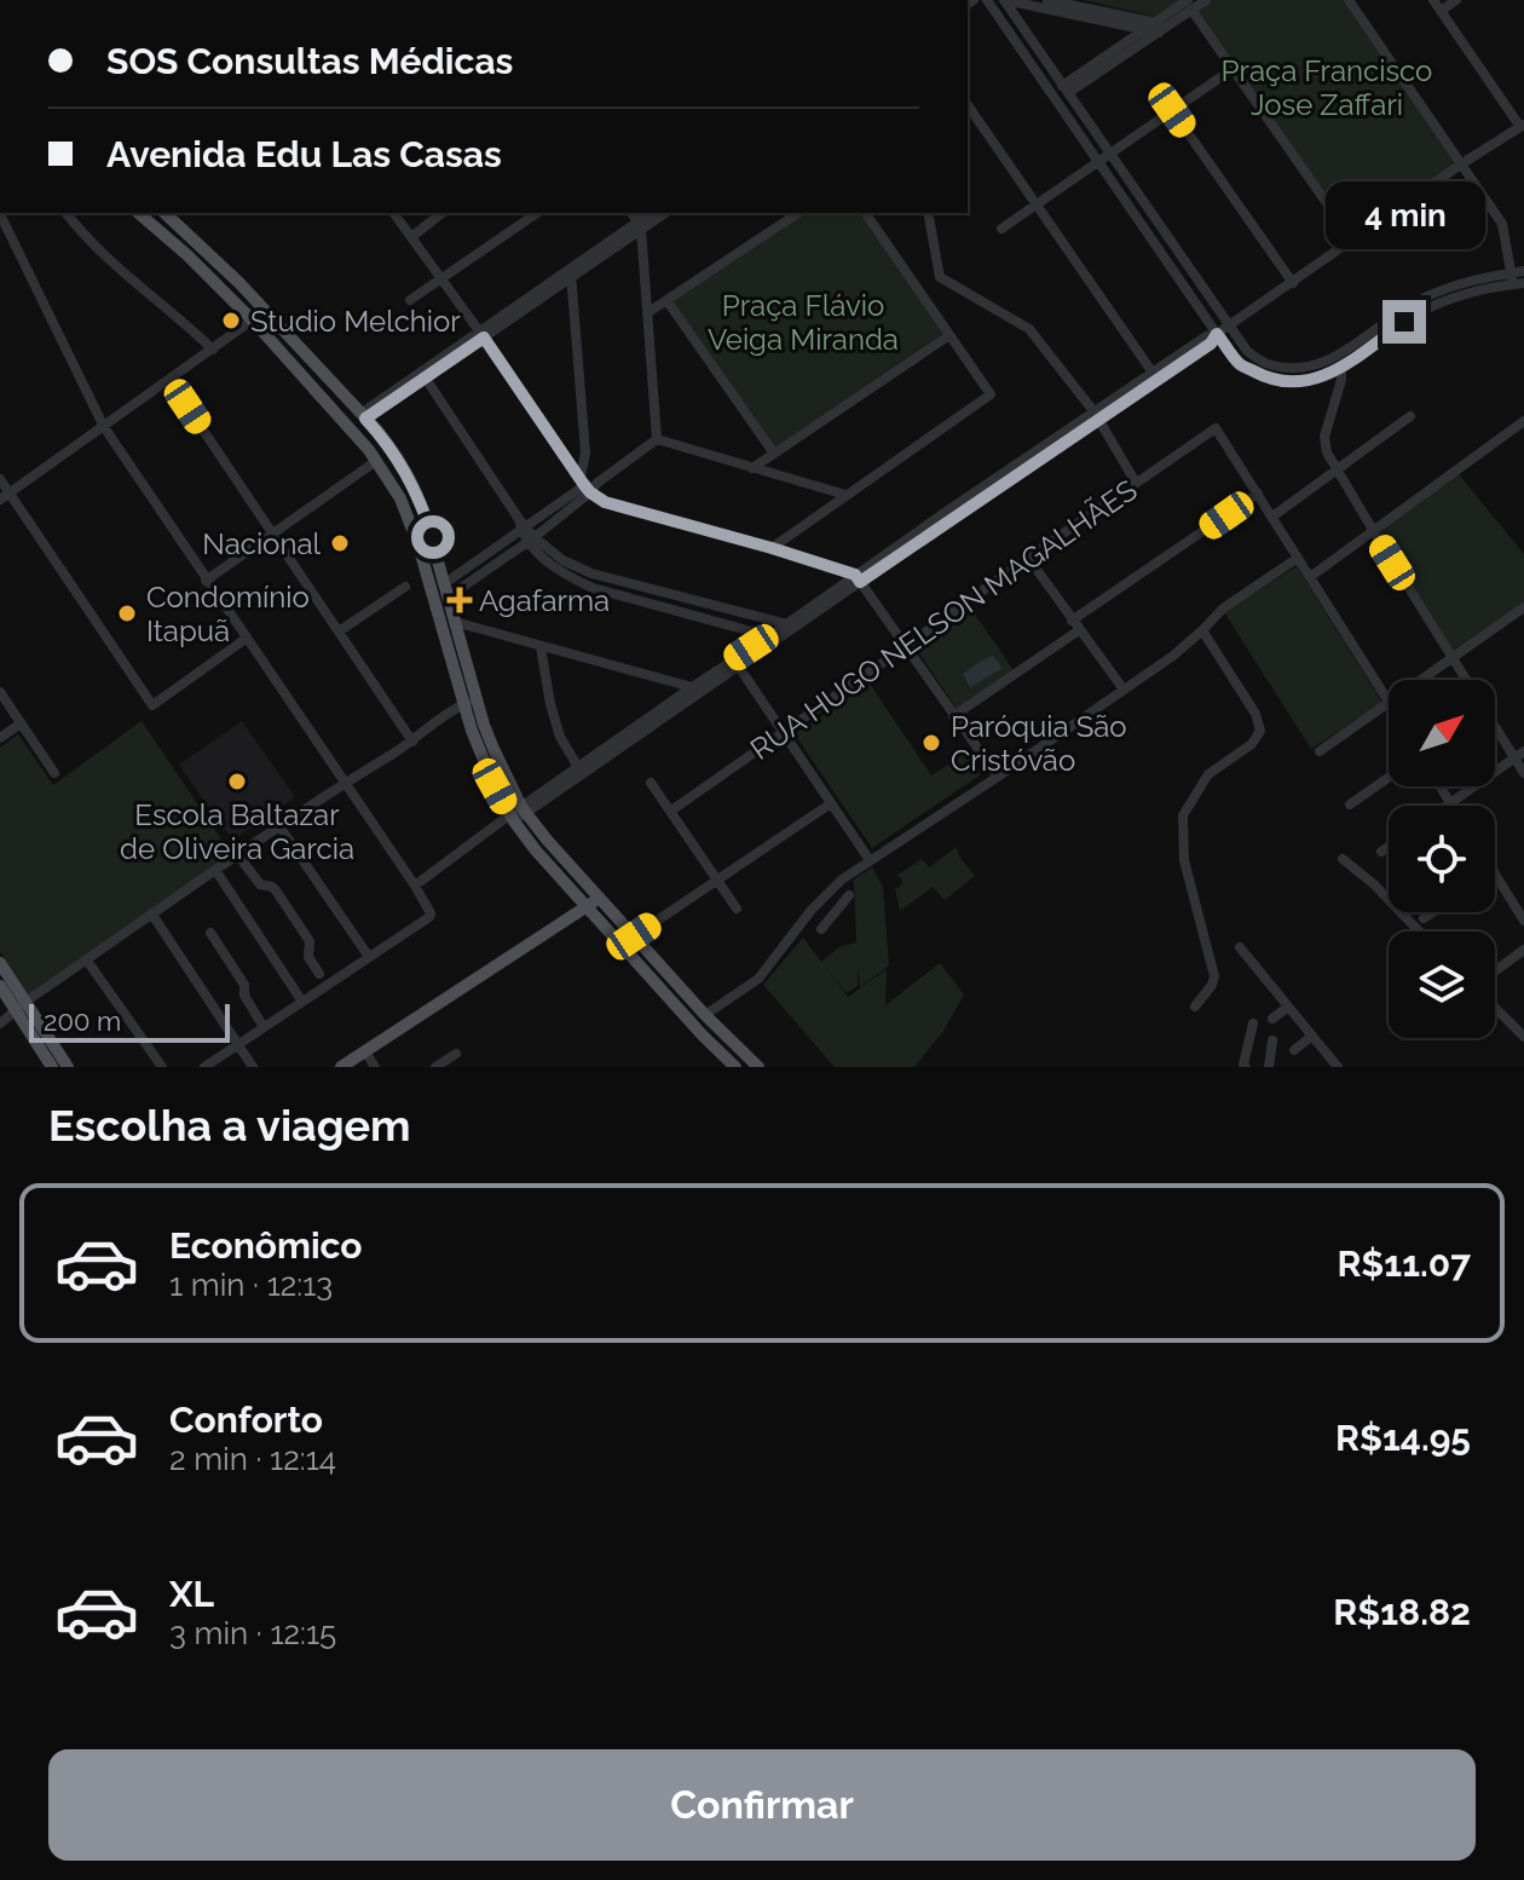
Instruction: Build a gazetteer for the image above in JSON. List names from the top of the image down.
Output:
{
  "streets": {
    "street": ["RUA HUGO NELSON MAGALHÃES"]
  },
  "parks": ["Praça Francisco Jose Zaffari", "Praça Flávio Veiga Miranda"],
  "places": {
    "other": [
      "Studio Melchior",
      "Nacional",
      "Condomínio Itapuã",
      "Paróquia São Cristóvão",
      "Escola Baltazar de Oliveira Garcia"
    ],
    "health": ["Agafarma"]
  },
  "scale_bar": "200 m",
  "north": "top right",
  "page": {
    "banner": ["SOS Consultas Médicas", "Avenida Edu Las Casas"],
    "bubble": "4 min",
    "scale": "200 m",
    "heading": "Escolha a viagem",
    "list": [
      {
        "name": "Econômico",
        "note": "1 min · 12:13",
        "value": "R$11.07"
      },
      {
        "name": "Conforto",
        "note": "2 min · 12:14",
        "value": "R$14.95"
      },
      {
        "name": "XL",
        "note": "3 min · 12:15",
        "value": "R$18.82"
      }
    ],
    "buttons": "Confirmar"
  }
}
